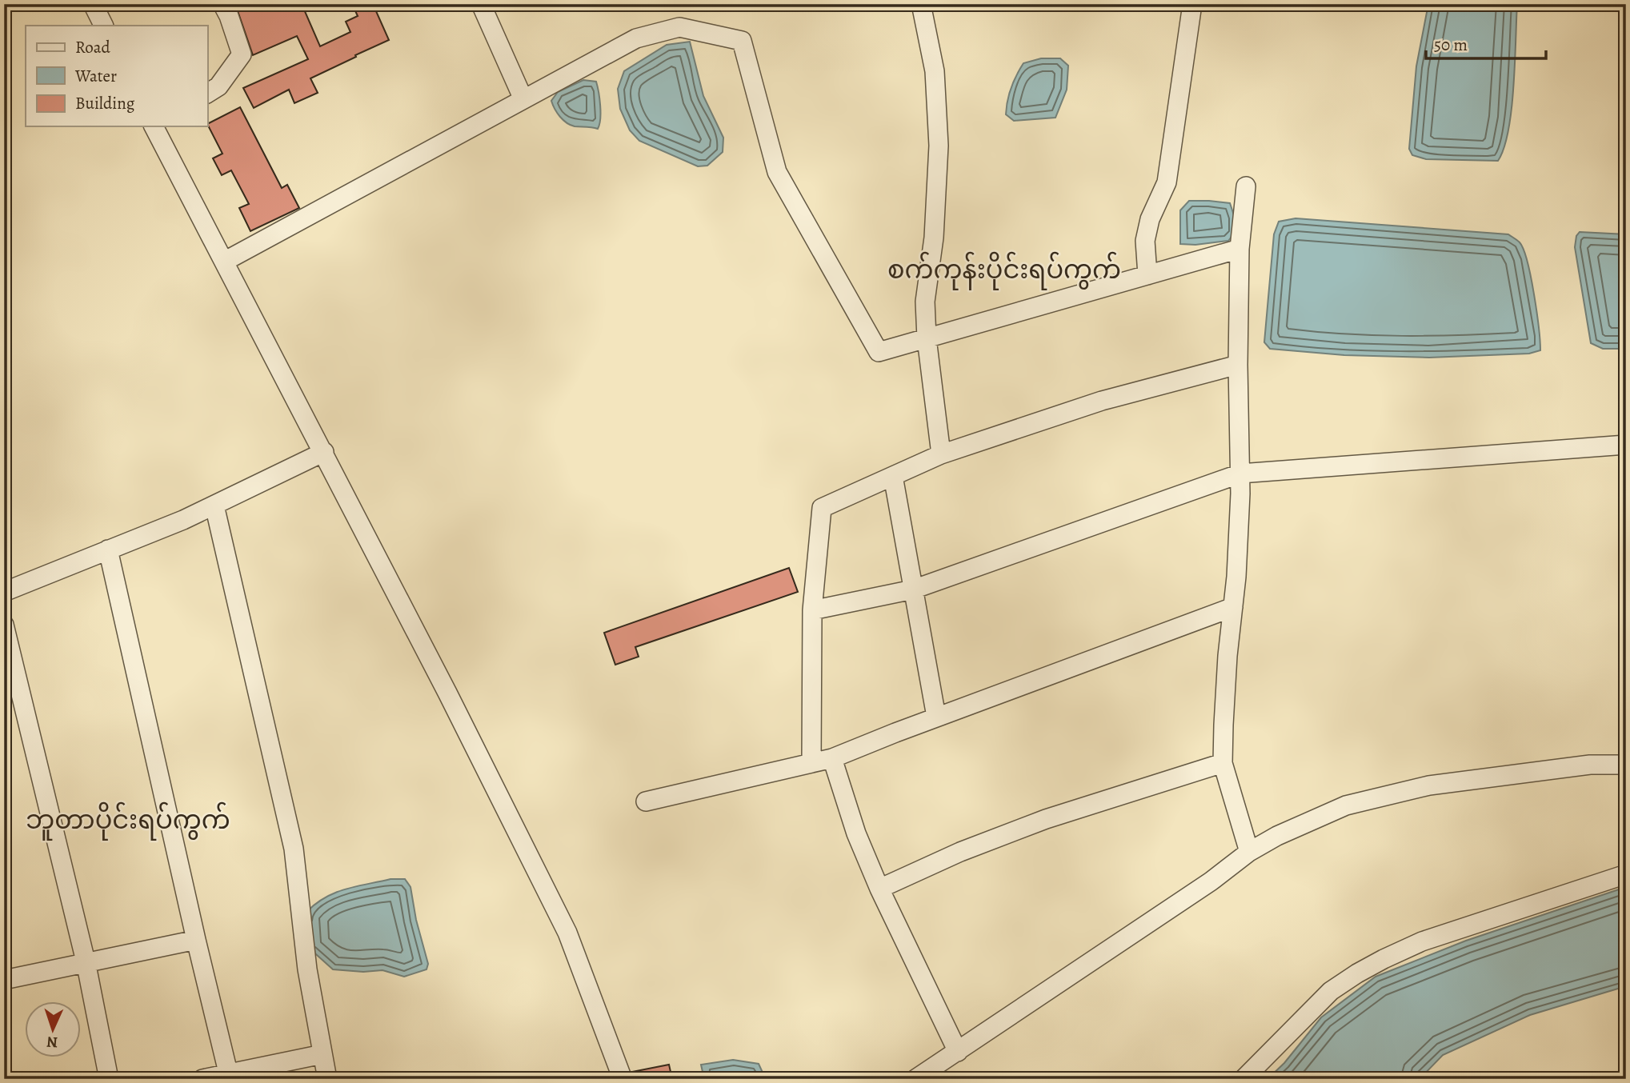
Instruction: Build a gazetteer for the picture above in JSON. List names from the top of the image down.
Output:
{
  "districts": ["စက်ကုန်းပိုင်းရပ်ကွက်", "ဘူတာပိုင်းရပ်ကွက်"],
  "legend": ["Road", "Water", "Building"],
  "scale_bar": "50 m",
  "north": "bottom"
}
